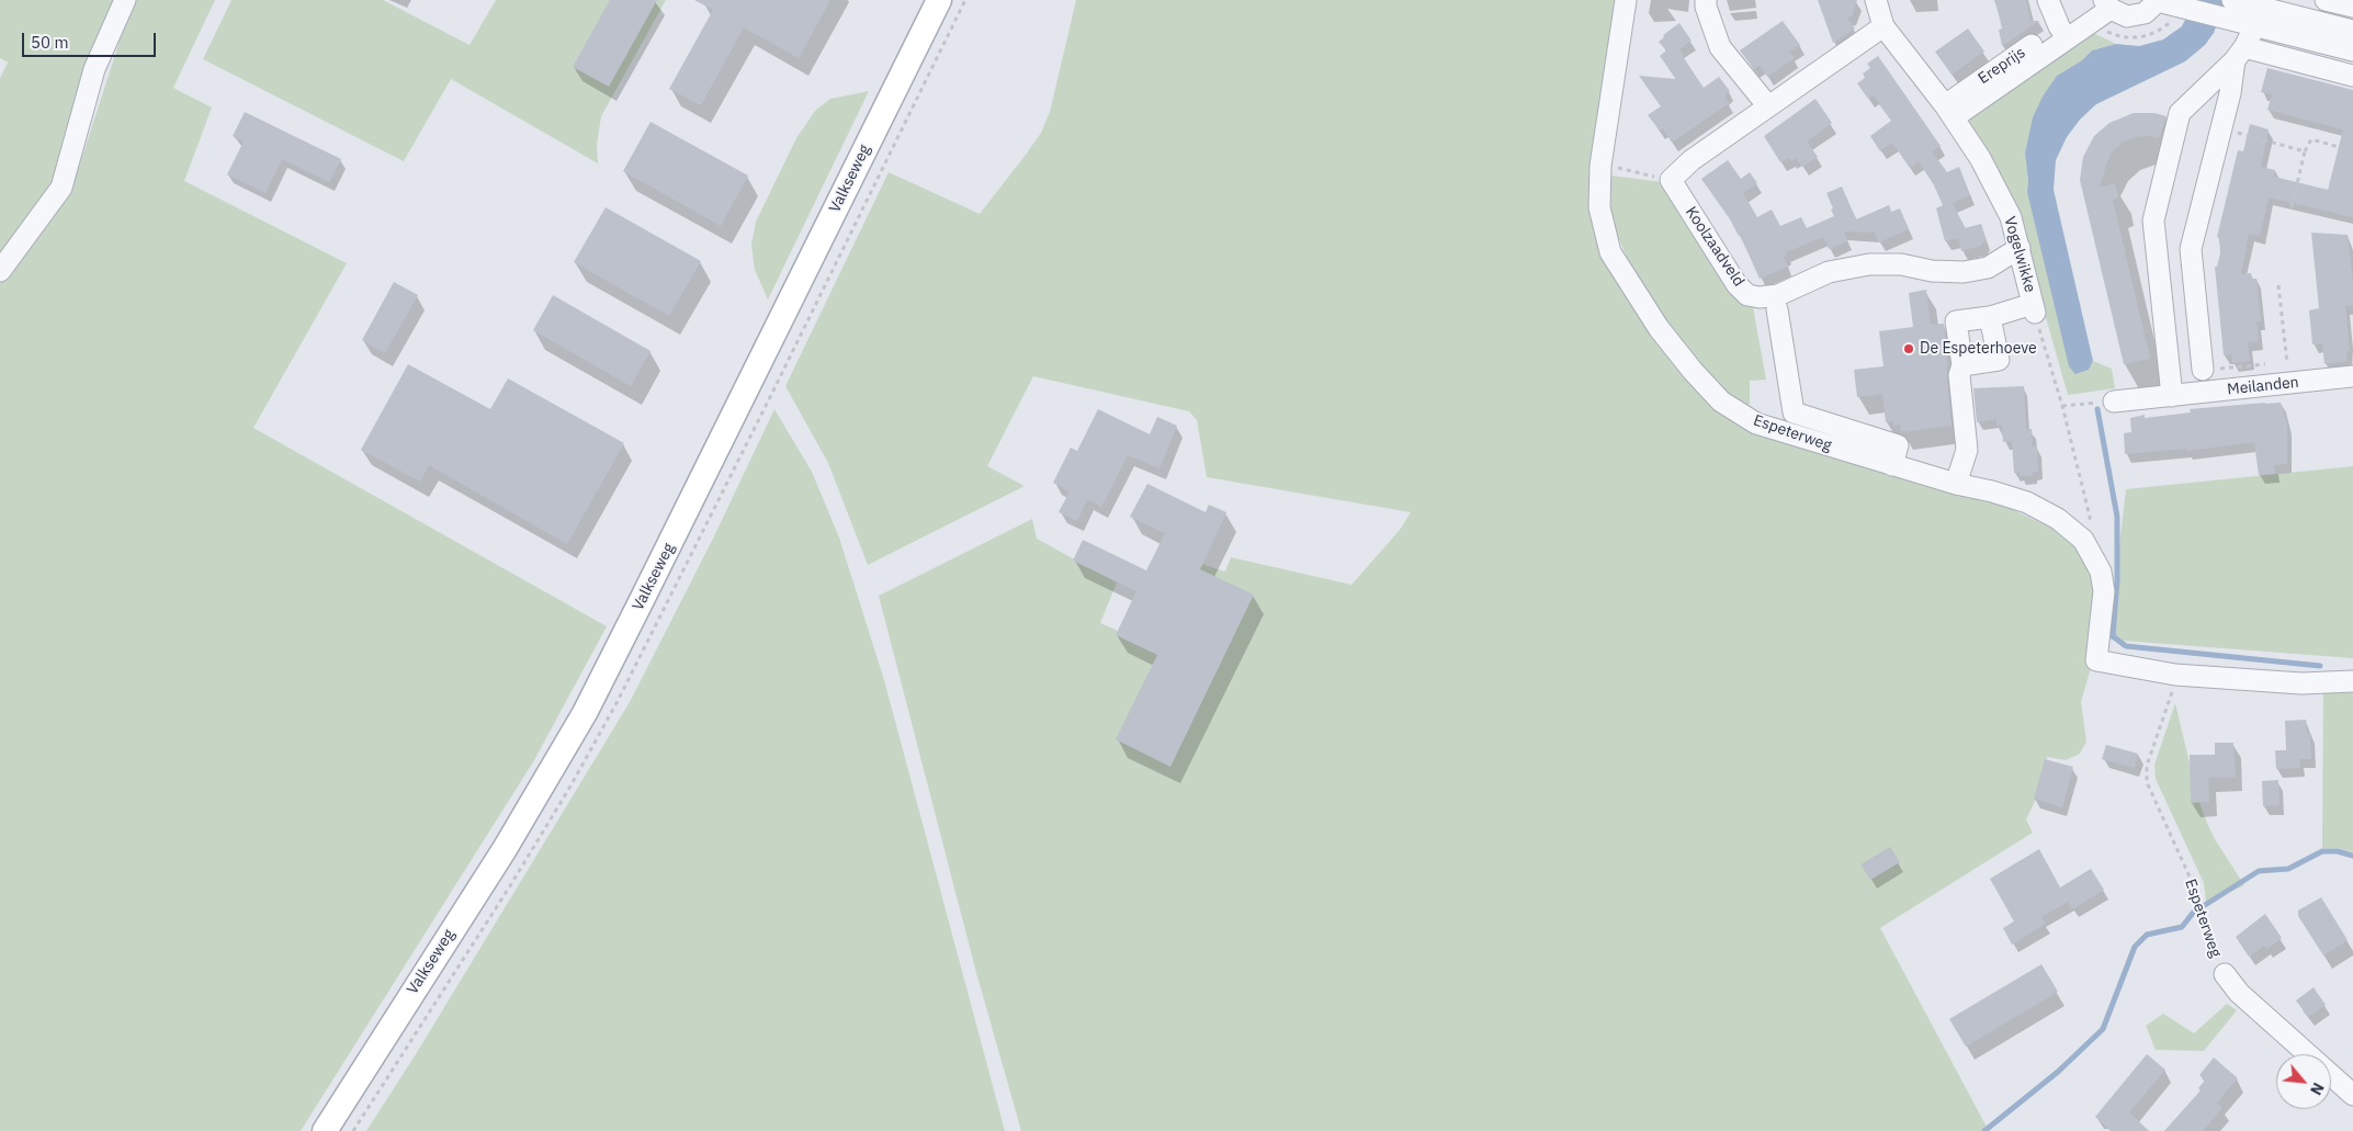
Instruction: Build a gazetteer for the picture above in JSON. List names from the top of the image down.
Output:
{
  "streets": {
    "main road": ["Valkseweg"],
    "street": [
      "Ereprijs",
      "Koolzaadveld",
      "Vogelwikke",
      "Meilanden",
      "Espeterweg"
    ]
  },
  "crossings": [
    ["Ereprijs", "Vogelwikke"],
    ["Koolzaadveld", "Vogelwikke"],
    ["Vogelwikke", "Espeterweg"]
  ],
  "places": ["De Espeterhoeve"],
  "scale_bar": "50 m",
  "north": "bottom right"
}
